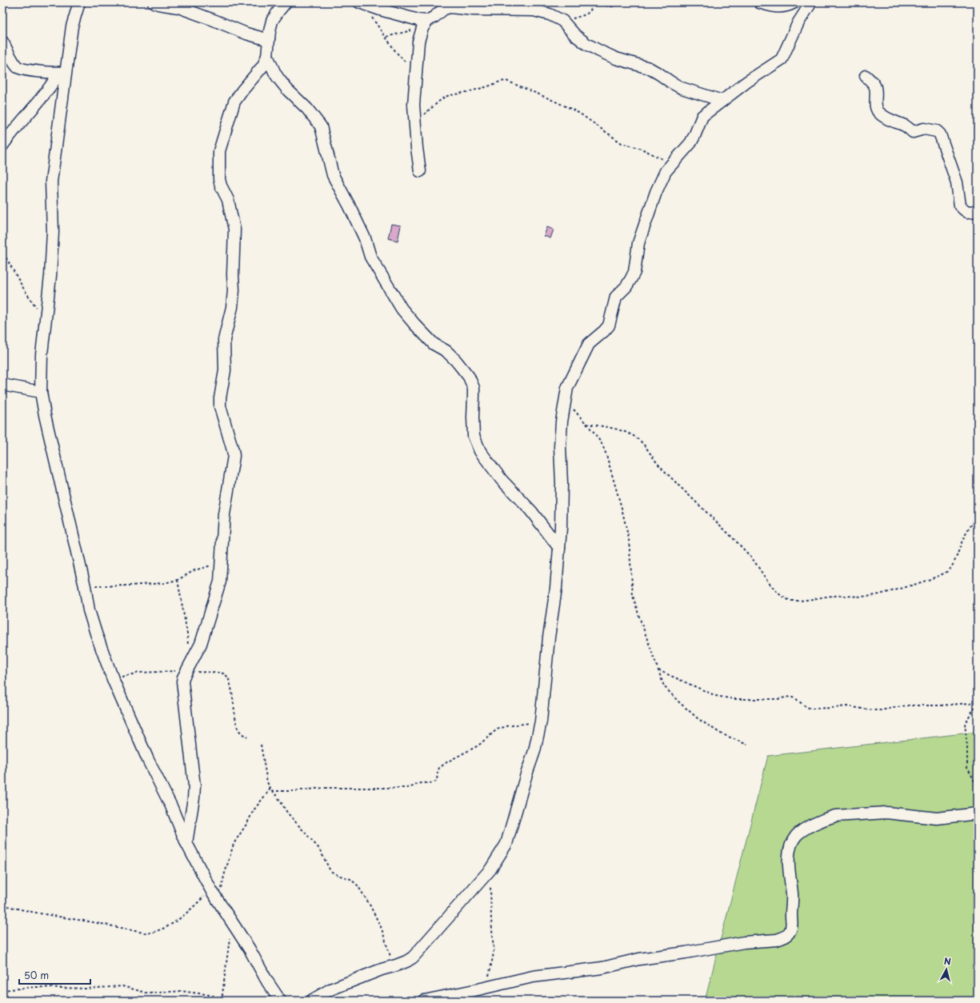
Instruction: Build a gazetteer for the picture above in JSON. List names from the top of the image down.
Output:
{
  "scale_bar": "50 m",
  "north": "top"
}
